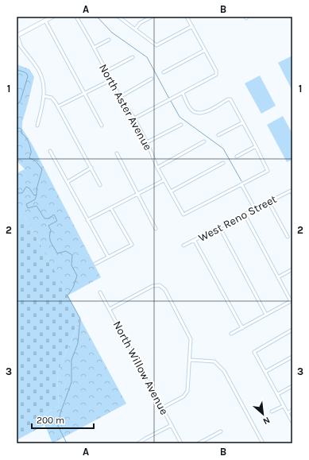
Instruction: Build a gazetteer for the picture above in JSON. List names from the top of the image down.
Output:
{
  "streets": {
    "street": ["North Aster Avenue", "West Reno Street", "North Willow Avenue"]
  },
  "scale_bar": "200 m",
  "north": "bottom right",
  "grid": {
    "columns": ["A", "B"],
    "rows": ["1", "2", "3"]
  }
}
